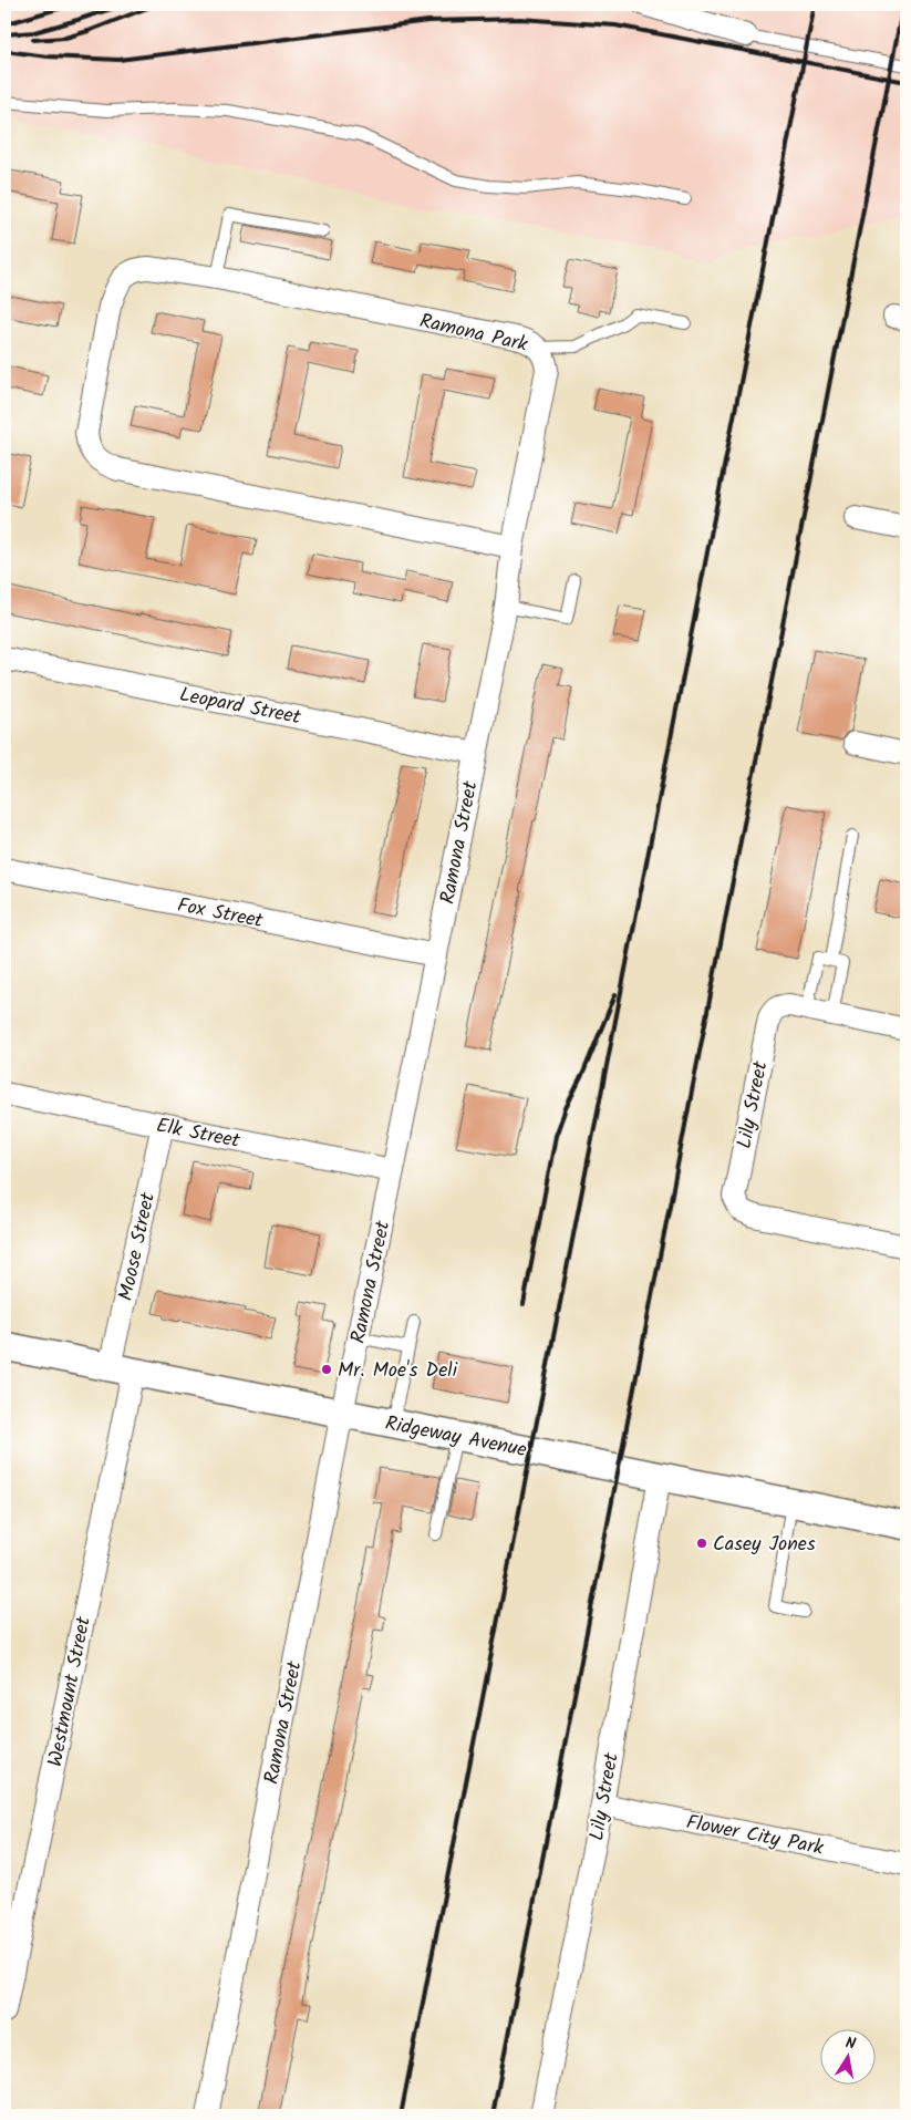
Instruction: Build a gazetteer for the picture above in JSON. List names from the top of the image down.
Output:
{
  "streets": {
    "street": [
      "Ramona Park",
      "Leopard Street",
      "Ramona Street",
      "Fox Street",
      "Lily Street",
      "Elk Street",
      "Moose Street",
      "Ridgeway Avenue",
      "Westmount Street",
      "Flower City Park"
    ]
  },
  "crossings": [
    ["Ramona Park", "Ramona Street"],
    ["Leopard Street", "Ramona Street"],
    ["Ramona Street", "Fox Street"],
    ["Ramona Street", "Elk Street"],
    ["Ramona Street", "Ridgeway Avenue"],
    ["Lily Street", "Ridgeway Avenue"],
    ["Lily Street", "Flower City Park"],
    ["Elk Street", "Moose Street"],
    ["Moose Street", "Ridgeway Avenue"],
    ["Moose Street", "Westmount Street"],
    ["Ridgeway Avenue", "Westmount Street"]
  ],
  "places": ["Mr. Moe's Deli", "Casey Jones"],
  "north": "top"
}
